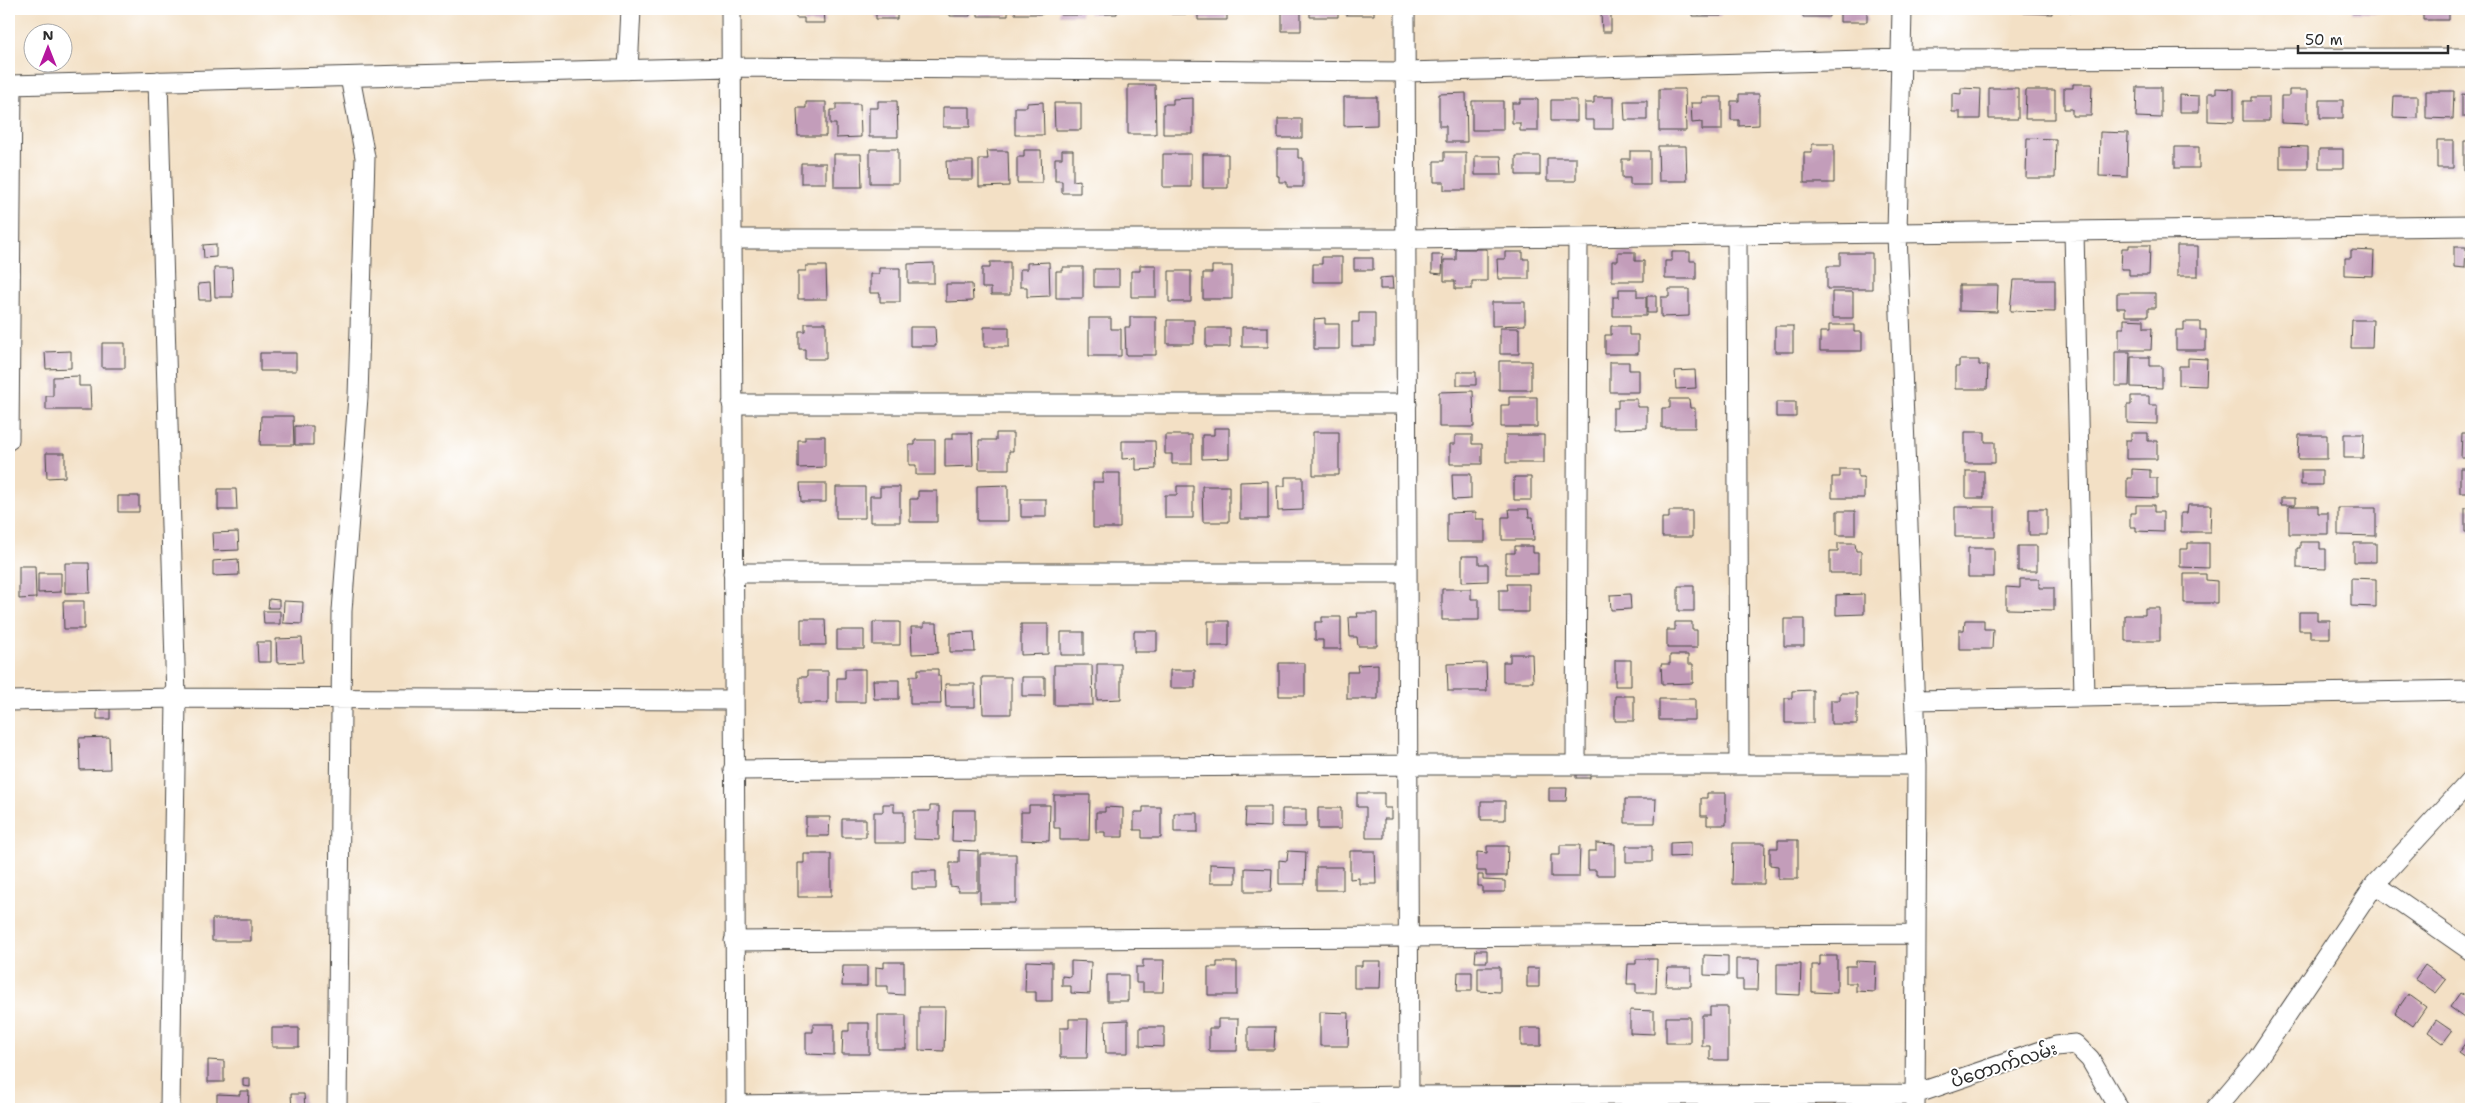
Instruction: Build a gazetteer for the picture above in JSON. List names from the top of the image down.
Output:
{
  "streets": {
    "street": ["ပိတောက်လမ်း"]
  },
  "scale_bar": "50 m",
  "north": "top"
}
